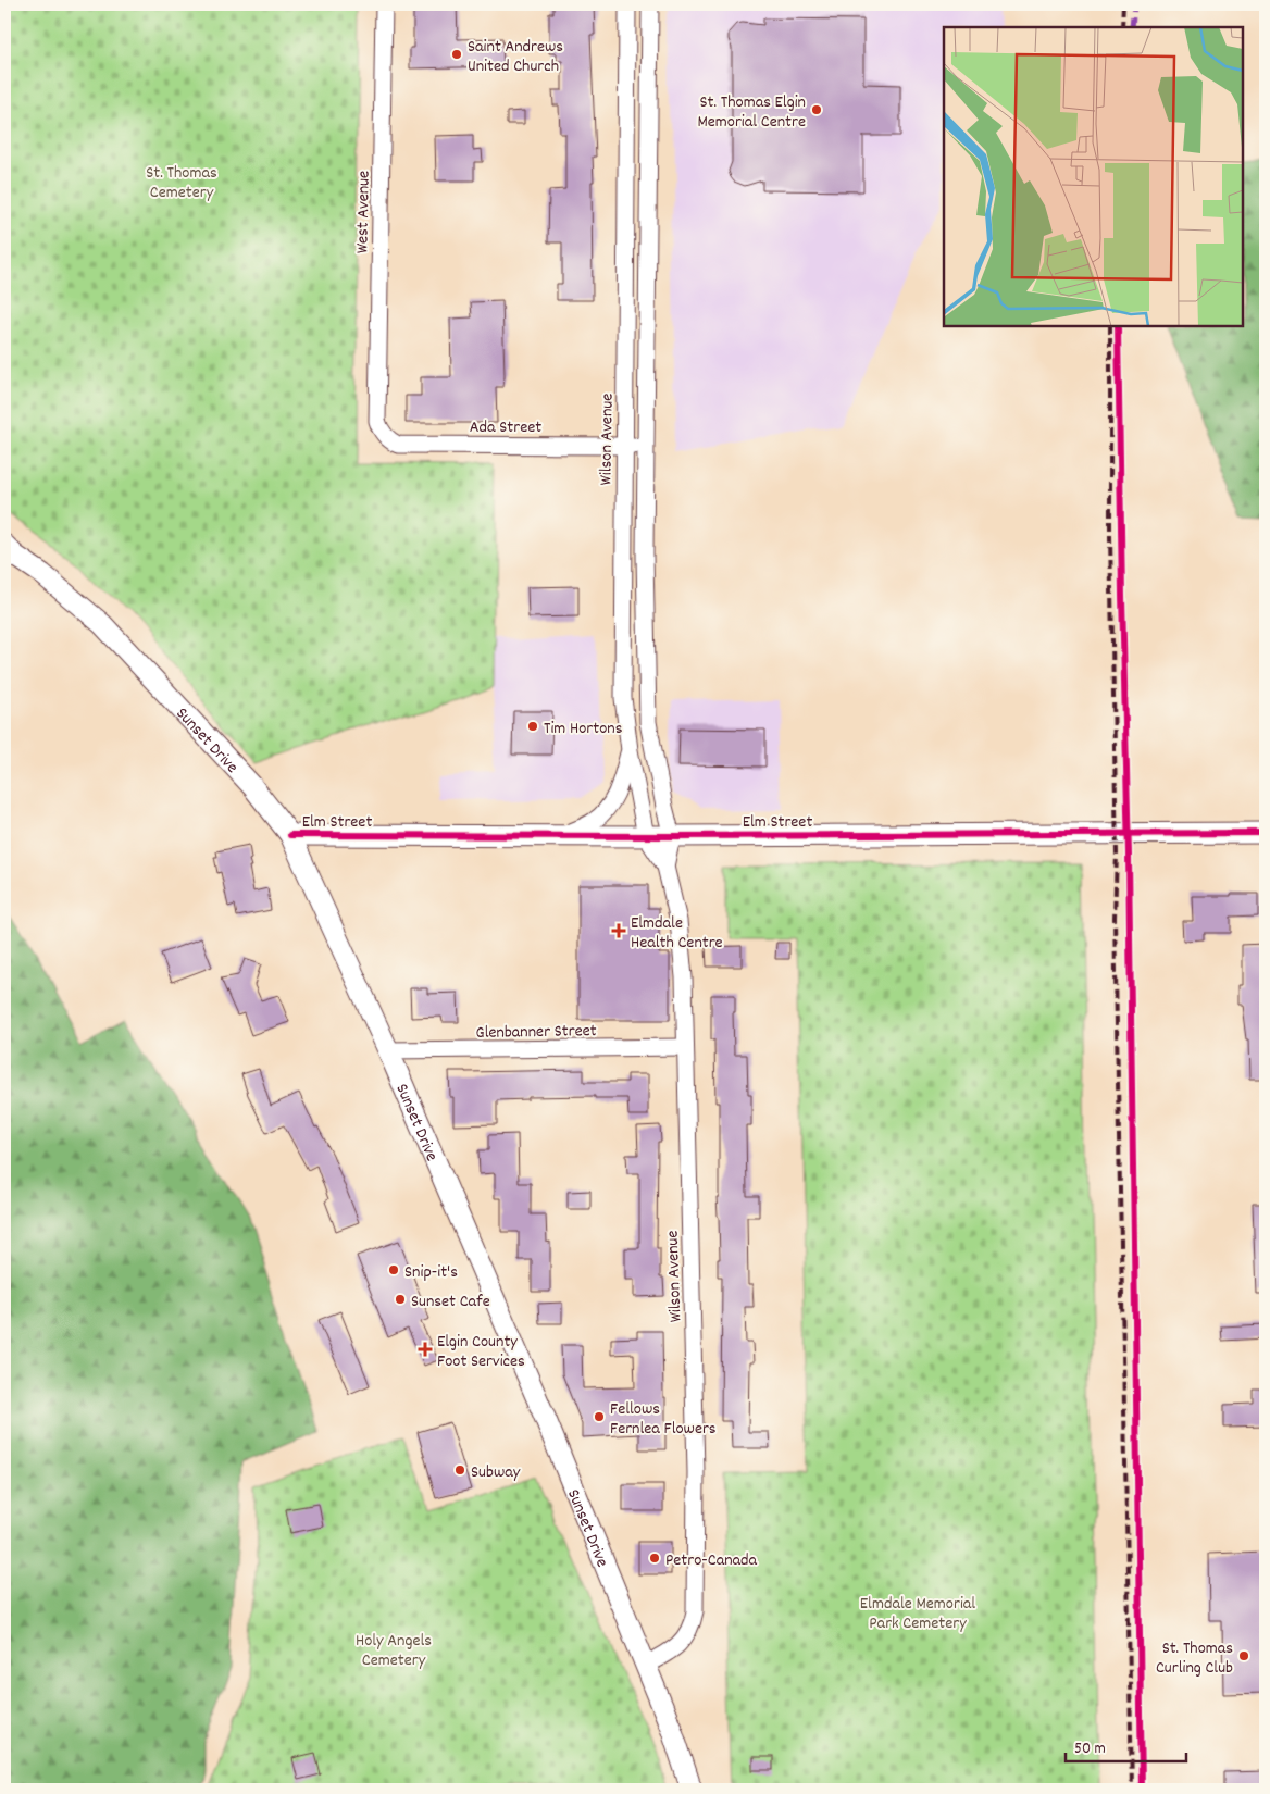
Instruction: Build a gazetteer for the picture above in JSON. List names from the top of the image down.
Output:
{
  "streets": {
    "main road": ["Sunset Drive", "Elm Street"],
    "street": [
      "West Avenue",
      "Ada Street",
      "Wilson Avenue",
      "Glenbanner Street"
    ]
  },
  "crossings": [
    ["West Avenue", "Ada Street"],
    ["Ada Street", "Wilson Avenue"],
    ["Wilson Avenue", "Sunset Drive"],
    ["Wilson Avenue", "Elm Street"],
    ["Wilson Avenue", "Glenbanner Street"],
    ["Sunset Drive", "Elm Street"],
    ["Sunset Drive", "Glenbanner Street"]
  ],
  "parks": ["St. Thomas Cemetery", "Elmdale Memorial Park Cemetery", "Holy Angels Cemetery"],
  "places": {
    "other": [
      "Saint Andrews United Church",
      "St. Thomas Elgin Memorial Centre",
      "Tim Hortons",
      "Snip-it's",
      "Sunset Cafe",
      "Fellows Fernlea Flowers",
      "Subway",
      "Petro-Canada",
      "St. Thomas Curling Club"
    ],
    "health": ["Elmdale Health Centre", "Elgin County Foot Services"]
  },
  "scale_bar": "50 m"
}
